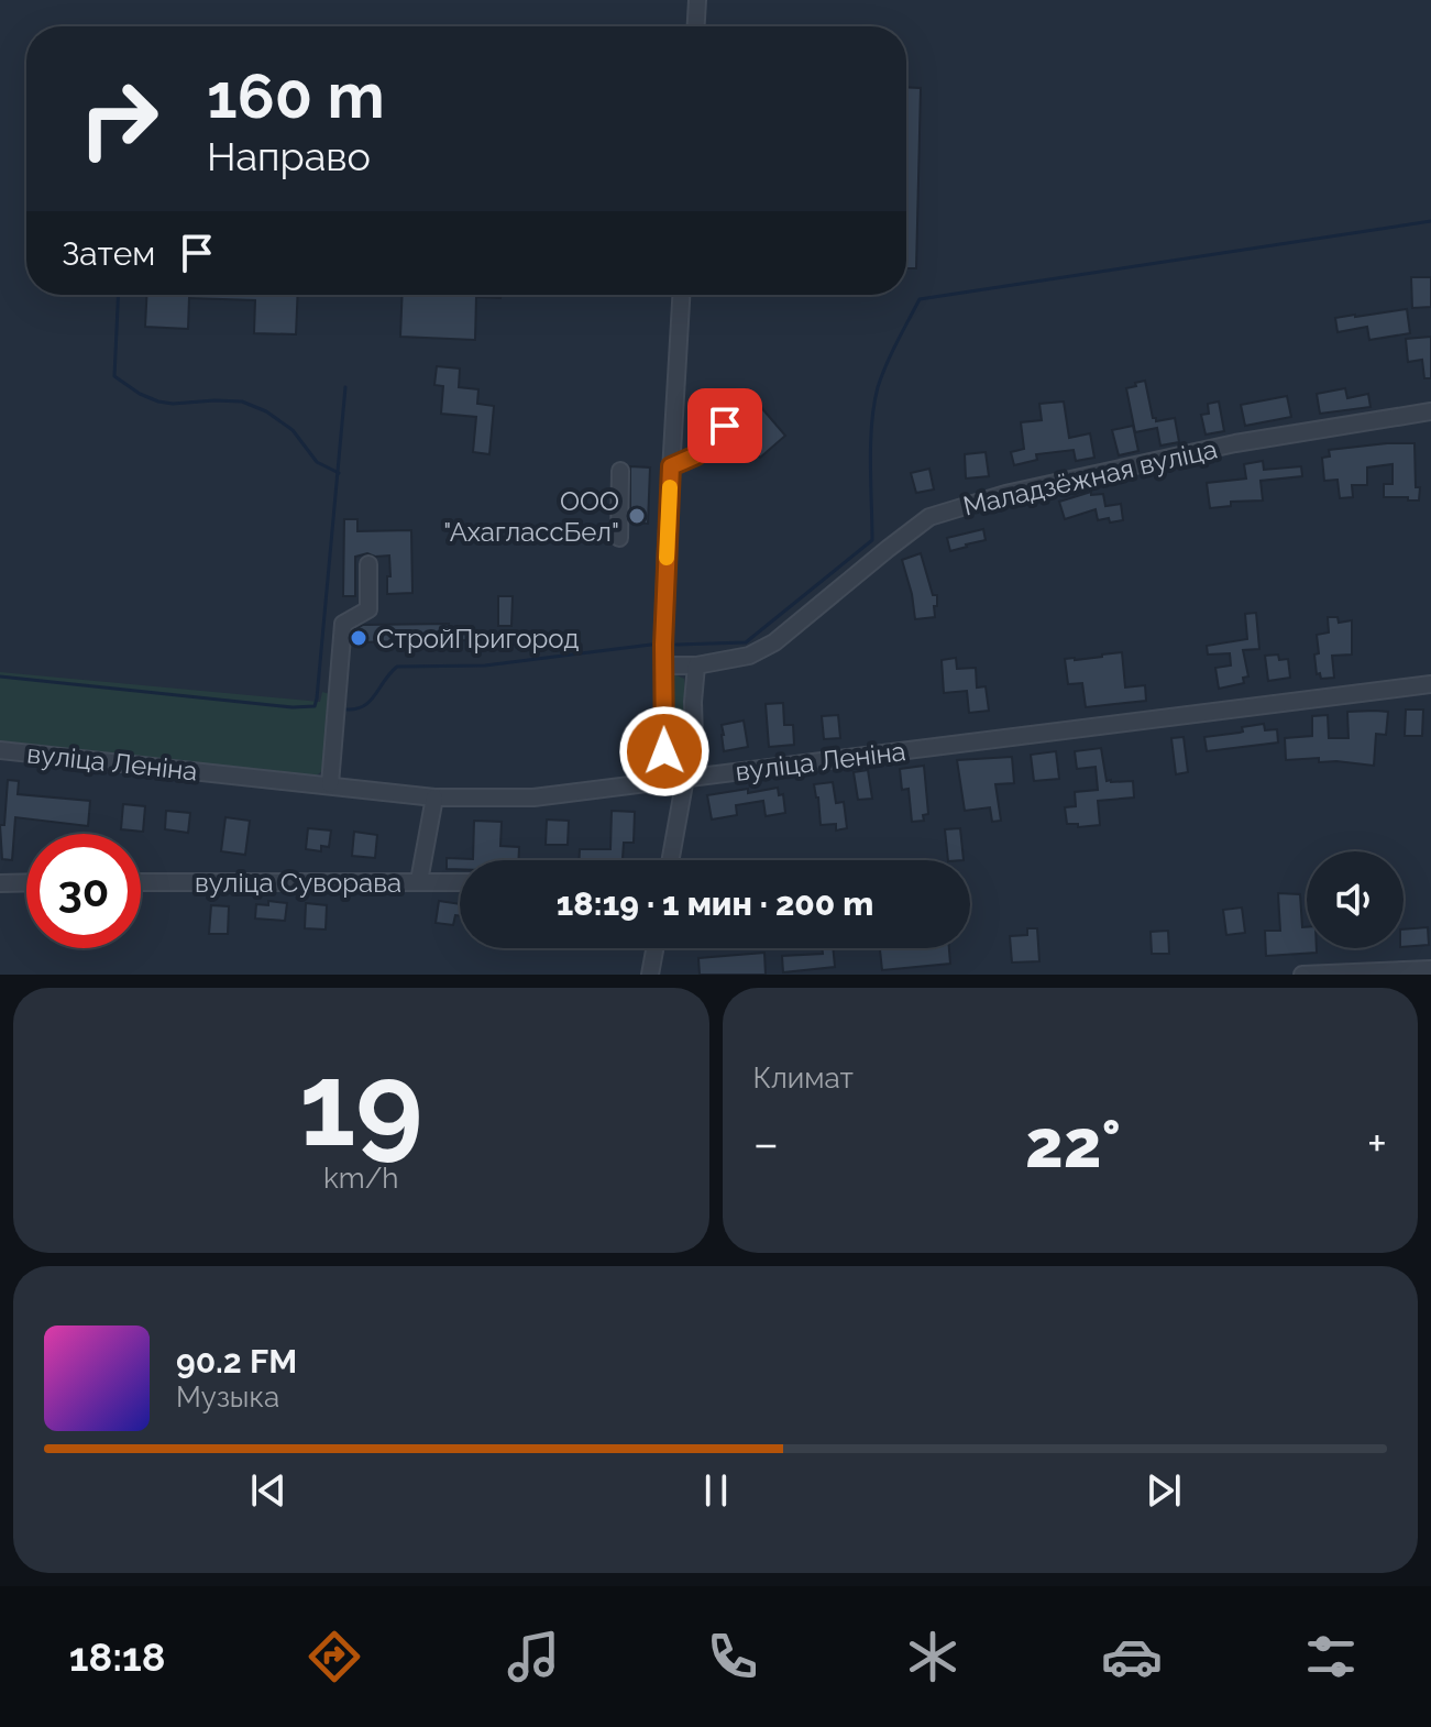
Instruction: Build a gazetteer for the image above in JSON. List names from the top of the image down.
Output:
{
  "streets": {
    "street": ["Маладзёжная вуліца", "вуліца Леніна", "вуліца Суворава"]
  },
  "places": ["ООО \"АхаглассБел\"", "СтройПригород"],
  "page": {
    "turn": ["160 m", "Направо"],
    "then": "Затем",
    "limit": "30",
    "trip": "18:19 · 1 мин · 200 m",
    "tile": [
      ["19", "km/h"],
      "Климат"
    ],
    "heat": ["−", "22°", "+"],
    "song": ["90.2 FM", "Музыка"],
    "tabs": "18:18"
  }
}
